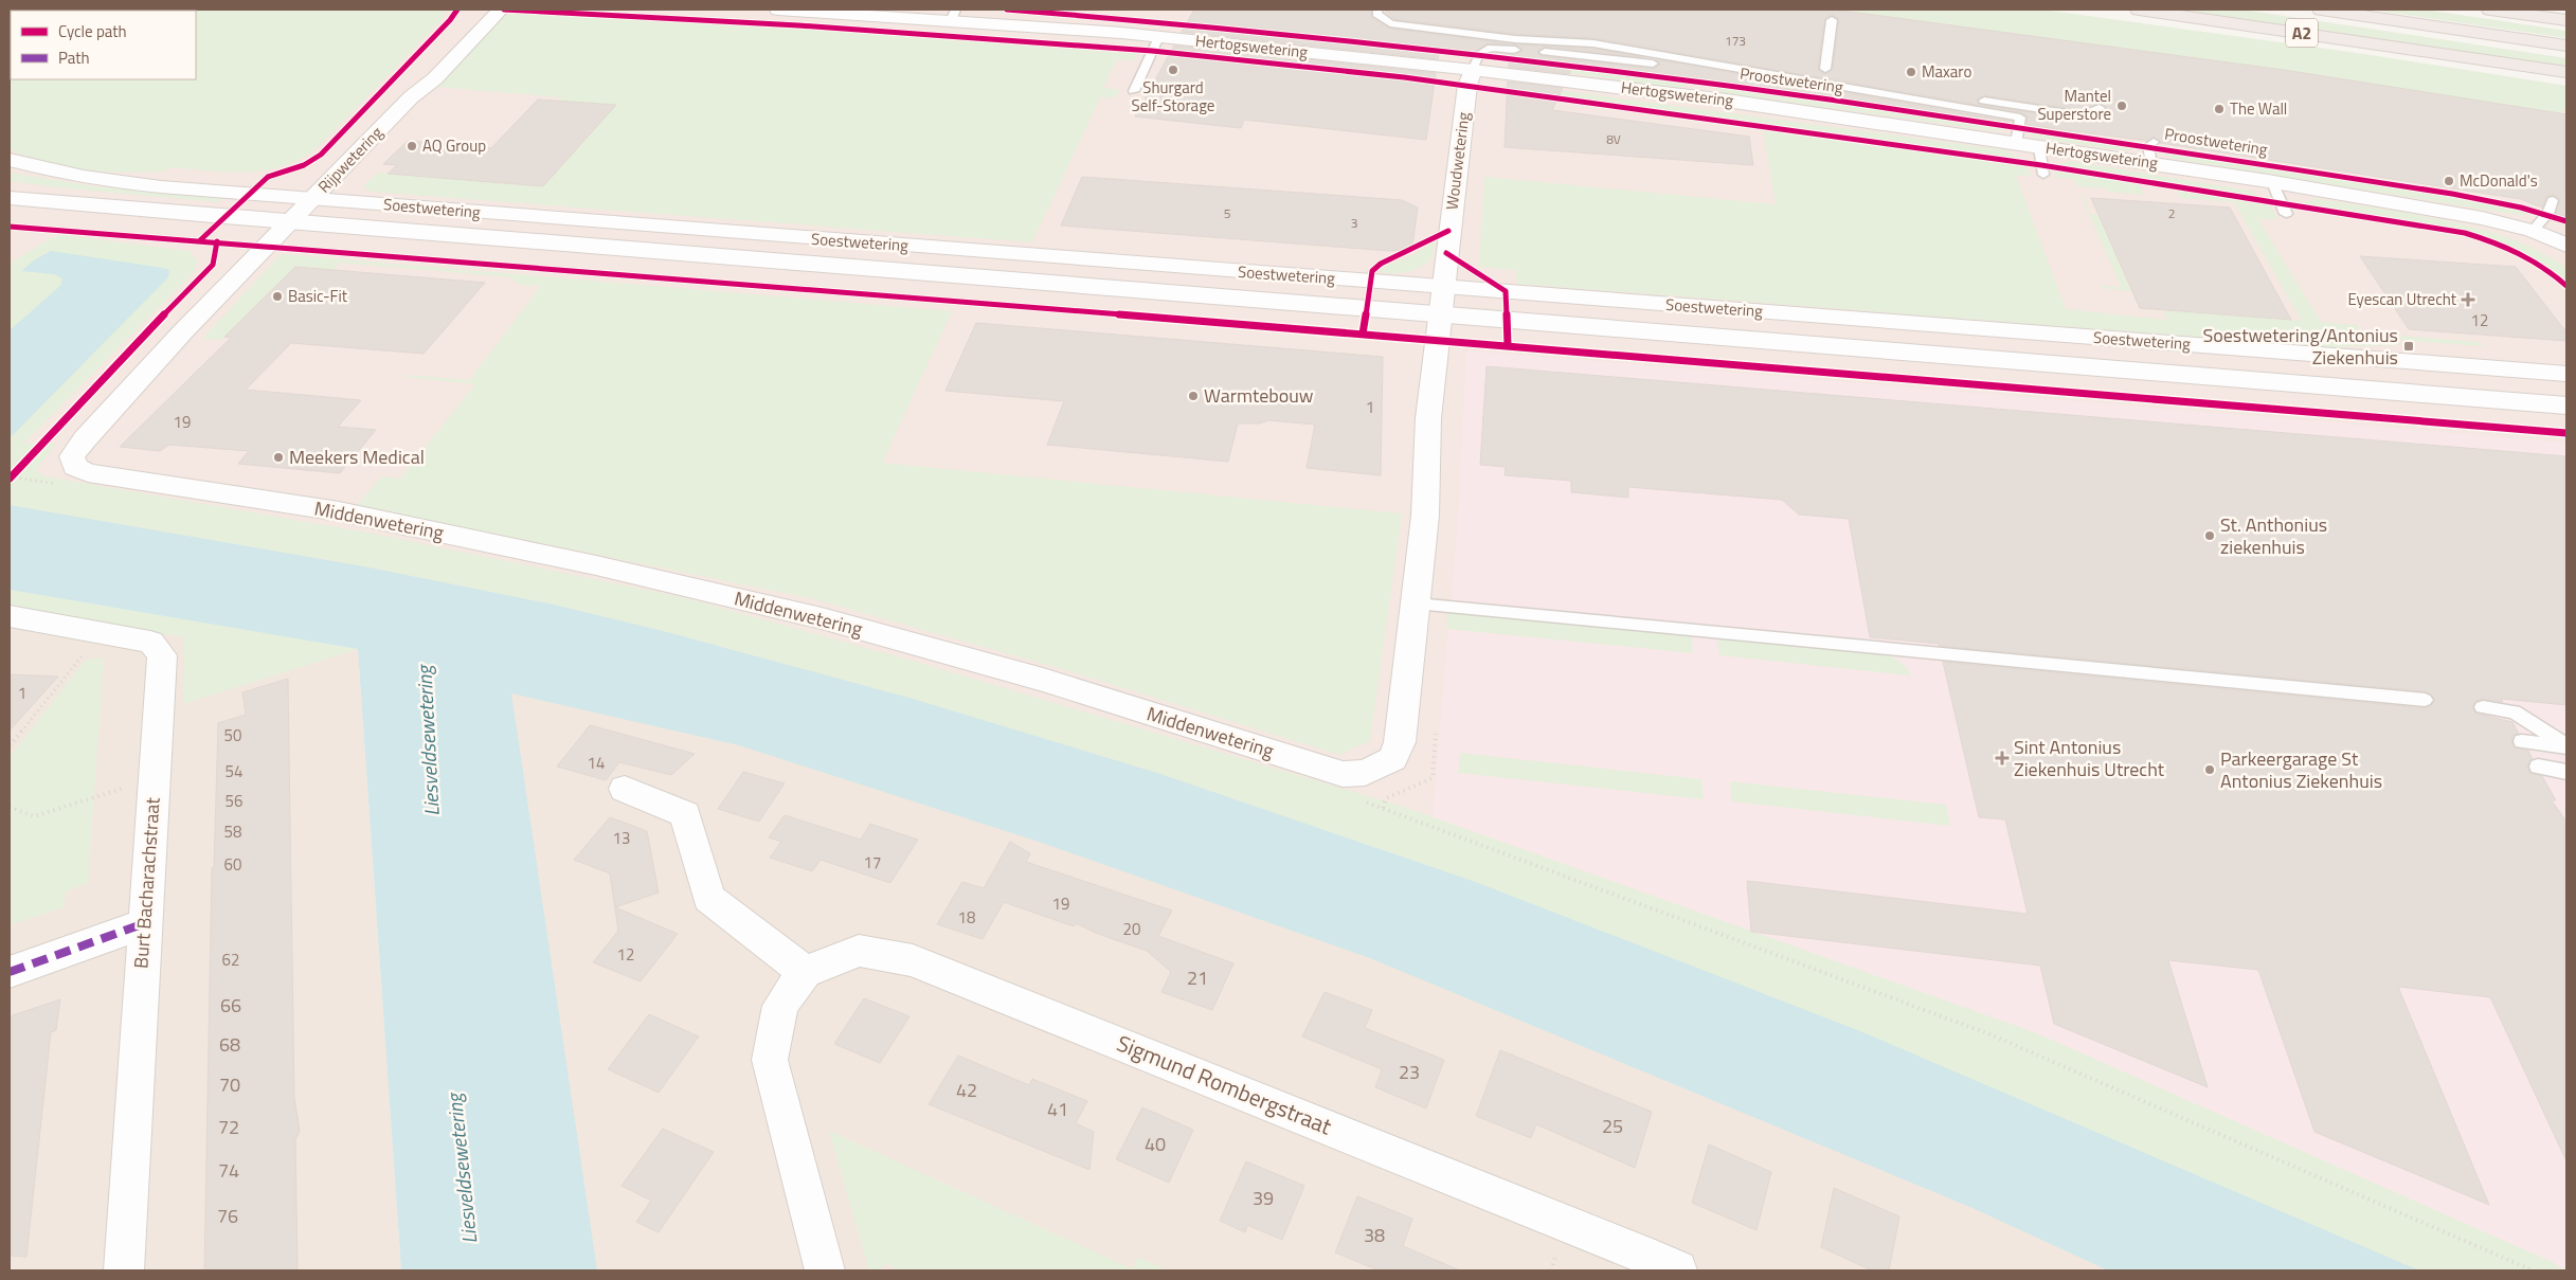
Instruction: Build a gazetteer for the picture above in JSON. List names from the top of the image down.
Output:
{
  "streets": {
    "highway": ["A2"],
    "street": [
      "Hertogswetering",
      "Rijpwetering",
      "Woudwetering",
      "Soestwetering",
      "Middenwetering",
      "Burt Bacharachstraat",
      "Sigmund Rombergstraat"
    ],
    "cycle path": ["Proostwetering"]
  },
  "crossings": [
    ["Hertogswetering", "Woudwetering"],
    ["Rijpwetering", "Soestwetering"],
    ["Rijpwetering", "Middenwetering"],
    ["Woudwetering", "Soestwetering"],
    ["Woudwetering", "Middenwetering"],
    ["Soestwetering", "Middenwetering"]
  ],
  "water": ["Liesveldsewetering"],
  "places": {
    "other": [
      "Shurgard Self-Storage",
      "Maxaro",
      "Mantel Superstore",
      "The Wall",
      "AQ Group",
      "McDonald's",
      "Basic-Fit",
      "Warmtebouw",
      "Meekers Medical",
      "St. Anthonius ziekenhuis",
      "Parkeergarage St Antonius Ziekenhuis"
    ],
    "health": ["Eyescan Utrecht", "Sint Antonius Ziekenhuis Utrecht"],
    "transit": ["Soestwetering/Antonius Ziekenhuis"]
  },
  "house_numbers": [
    "173",
    "8V",
    "5",
    "2",
    "3",
    "12",
    "1",
    "19",
    "1",
    "50",
    "14",
    "54",
    "56",
    "58",
    "13",
    "17",
    "60",
    "19",
    "18",
    "20",
    "12",
    "62",
    "21",
    "66",
    "68",
    "23",
    "70",
    "42",
    "41",
    "25",
    "72",
    "40",
    "74",
    "39",
    "76",
    "38"
  ],
  "legend": ["Cycle path", "Path"]
}
